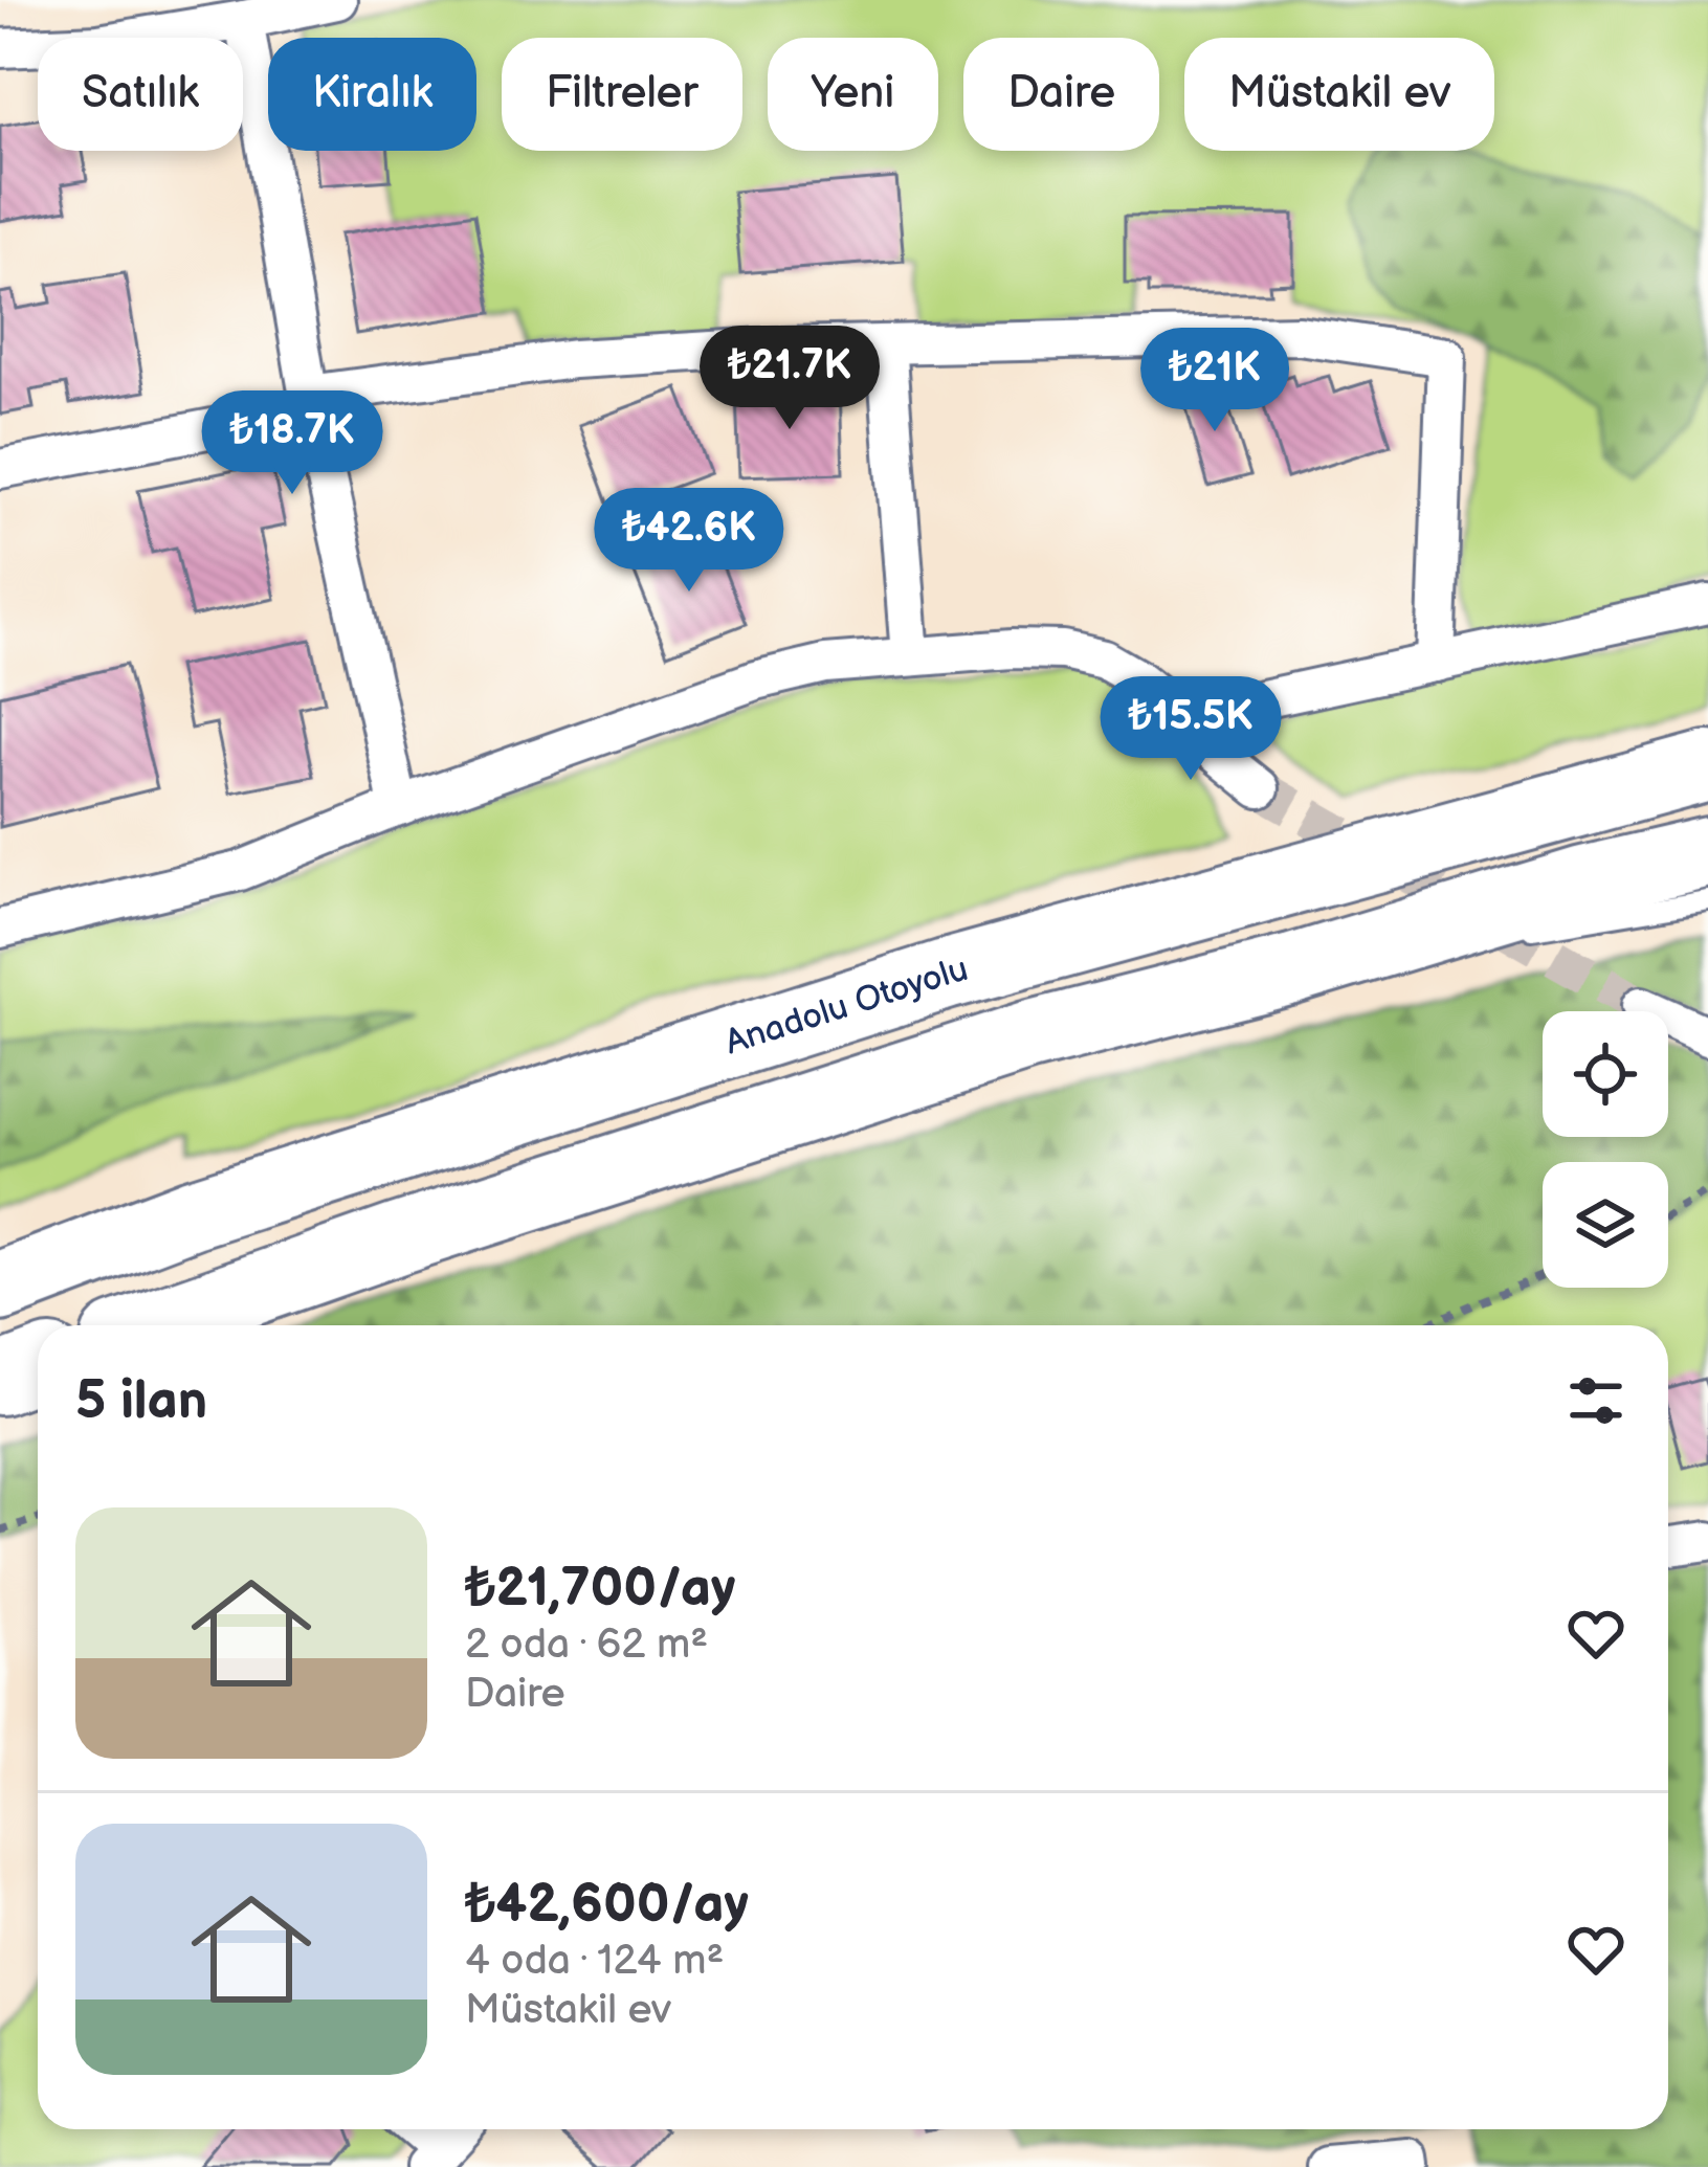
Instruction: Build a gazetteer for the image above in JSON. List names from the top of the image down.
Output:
{
  "streets": {
    "highway": ["Anadolu Otoyolu"]
  },
  "page": {
    "chip": [
      "Satılık",
      "Kiralık",
      "Filtreler",
      "Yeni",
      "Daire",
      "Müstakil ev"
    ],
    "price": [
      "₺21.7K",
      "₺21K",
      "₺18.7K",
      "₺42.6K",
      "₺15.5K"
    ],
    "heading": "5 ilan",
    "list": [
      {
        "name": "₺21,700/ay",
        "note": "2 oda · 62 m² · Daire"
      },
      {
        "name": "₺42,600/ay",
        "note": "4 oda · 124 m² · Müstakil ev"
      }
    ]
  }
}
